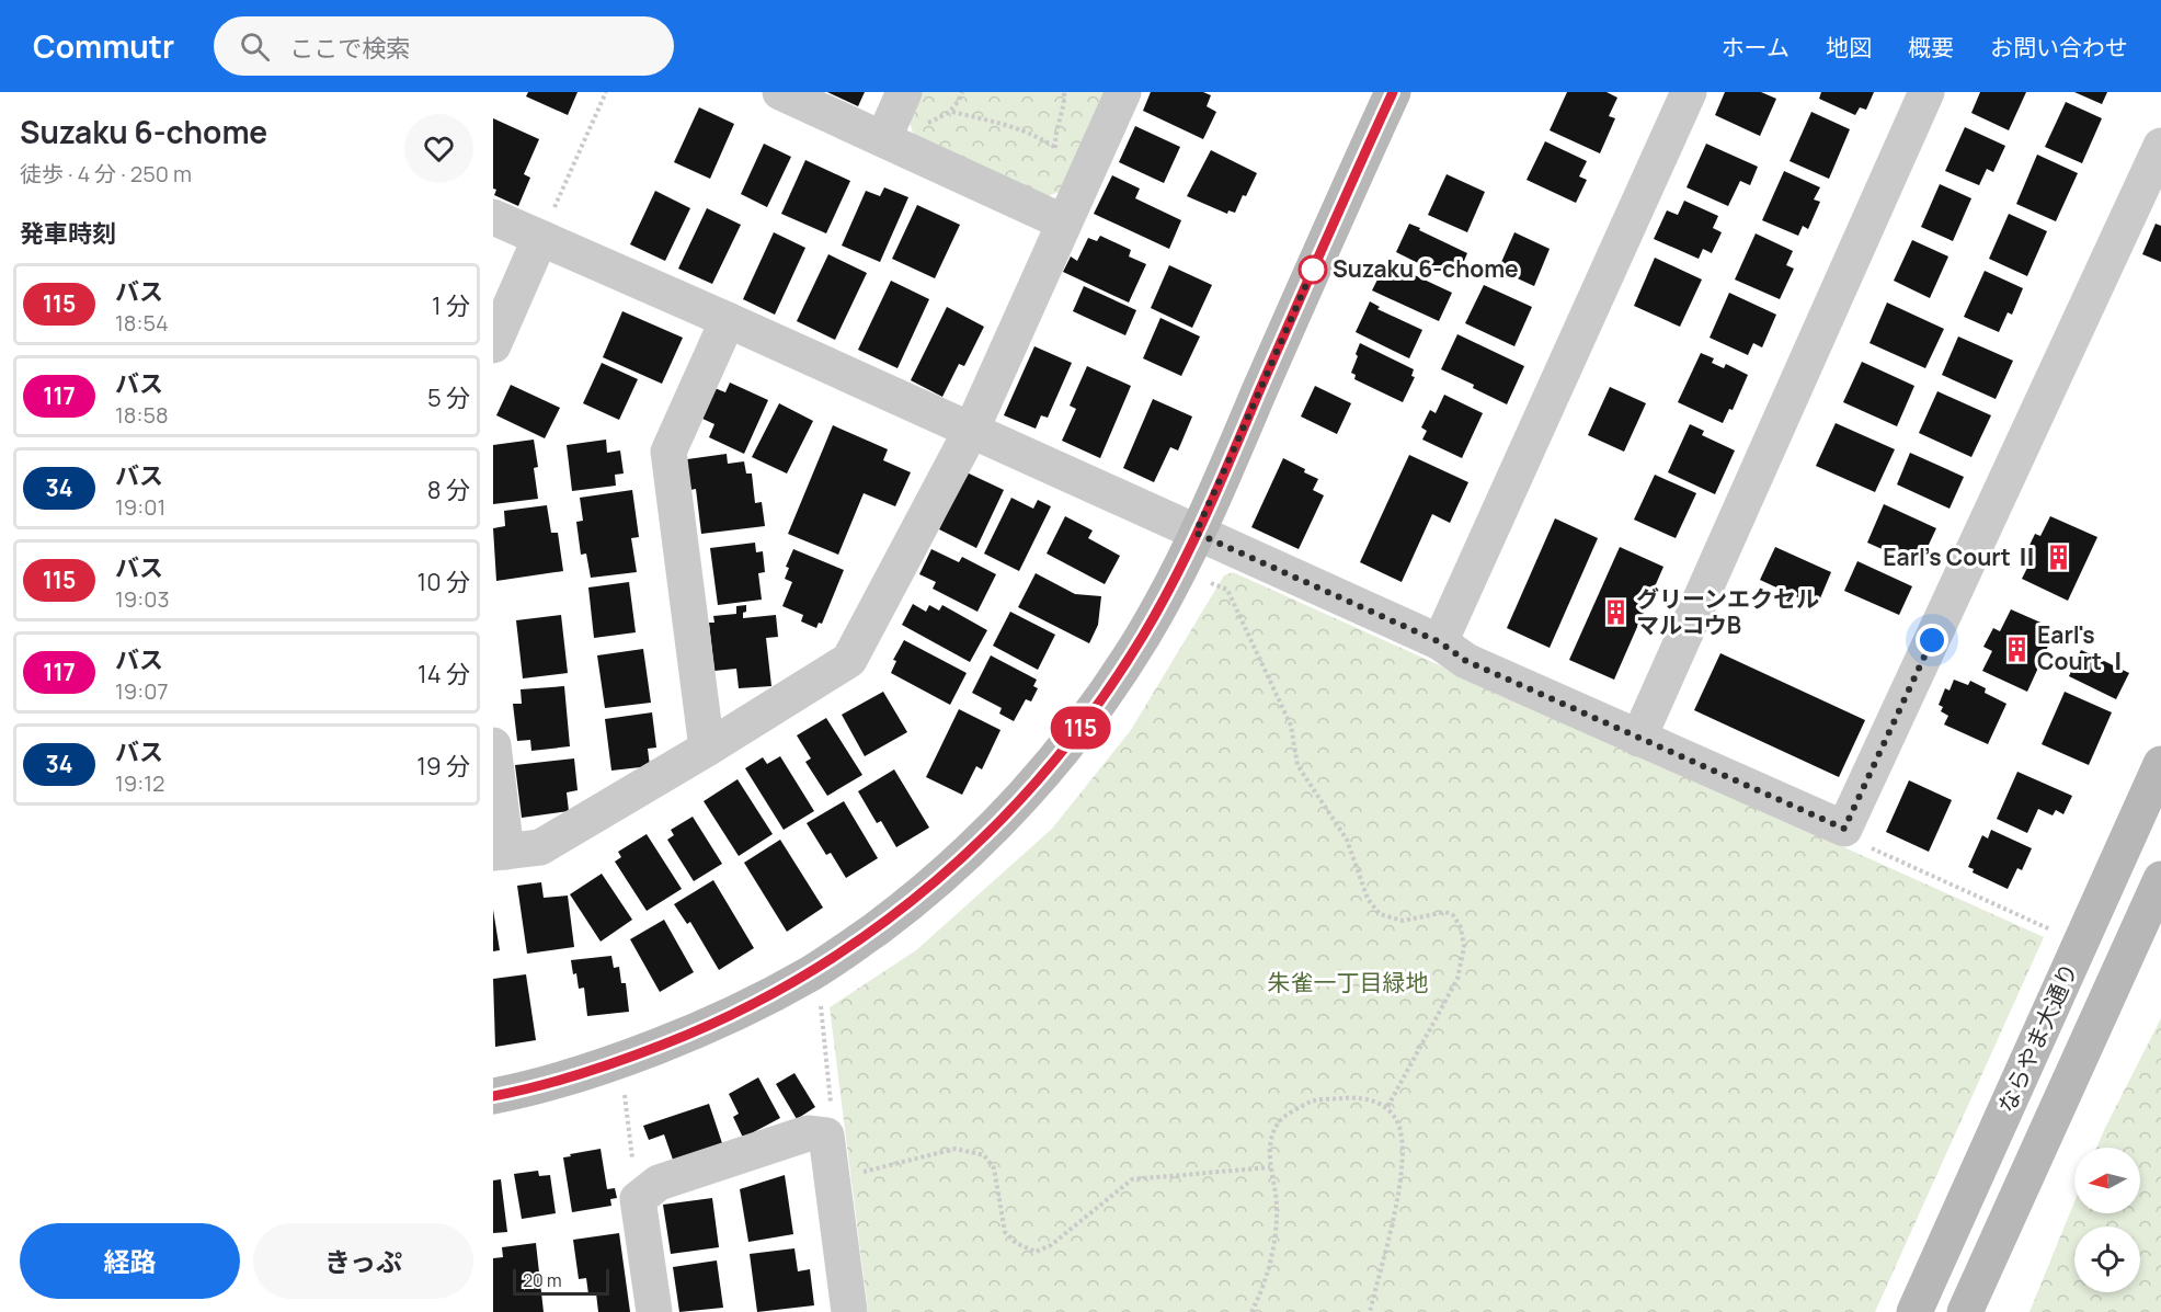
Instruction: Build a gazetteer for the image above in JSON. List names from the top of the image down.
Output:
{
  "streets": {
    "street": ["ならやま大通り"]
  },
  "parks": ["朱雀一丁目緑地"],
  "places": {
    "other": ["Suzaku 6-chome"],
    "building": ["Earl's Court Ⅱ", "グリーンエクセル マルコウB", "Earl's Court Ⅰ"]
  },
  "lines": ["bus line 115"],
  "scale_bar": "20 m",
  "north": "left",
  "page": {
    "header": "Commutr",
    "search": "ここで検索",
    "nav": [
      "ホーム",
      "地図",
      "概要",
      "お問い合わせ"
    ],
    "heading": [
      ["Suzaku 6-chome", "徒歩 · 4 分 · 250 m"],
      "発車時刻"
    ],
    "on_map": "115",
    "list": [
      {
        "mark": "115",
        "name": "バス",
        "note": "18:54",
        "value": "1 分"
      },
      {
        "mark": "117",
        "name": "バス",
        "note": "18:58",
        "value": "5 分"
      },
      {
        "mark": "34",
        "name": "バス",
        "note": "19:01",
        "value": "8 分"
      },
      {
        "mark": "115",
        "name": "バス",
        "note": "19:03",
        "value": "10 分"
      },
      {
        "mark": "117",
        "name": "バス",
        "note": "19:07",
        "value": "14 分"
      },
      {
        "mark": "34",
        "name": "バス",
        "note": "19:12",
        "value": "19 分"
      }
    ],
    "buttons": ["経路", "きっぷ"],
    "scale": "20 m"
  }
}
